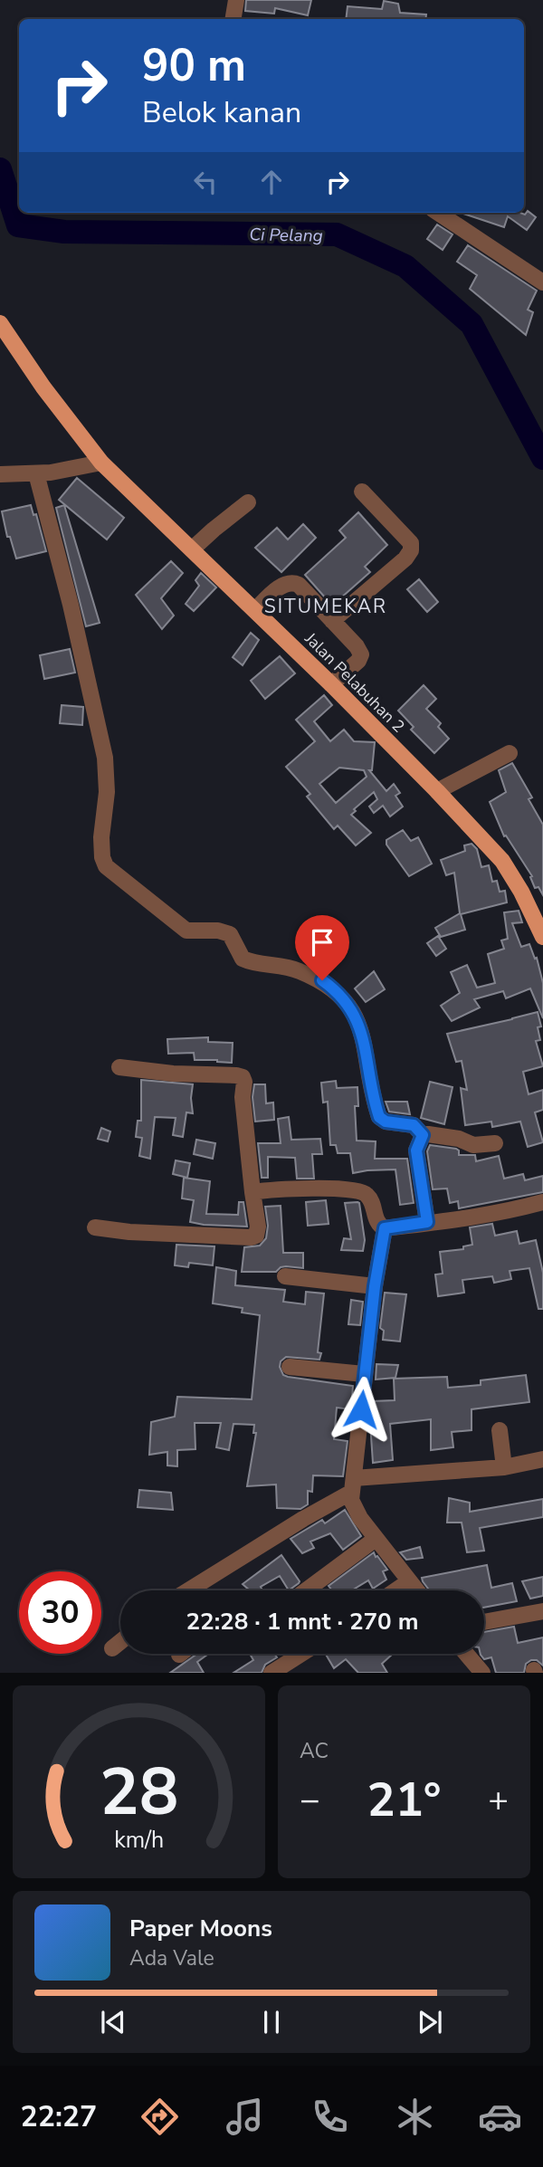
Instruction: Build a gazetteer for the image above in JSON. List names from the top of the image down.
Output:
{
  "streets": {
    "main road": ["Jalan Pelabuhan 2"]
  },
  "districts": ["SITUMEKAR"],
  "water": ["Ci Pelang"],
  "page": {
    "turn": ["90 m", "Belok kanan"],
    "limit": "30",
    "trip": "22:28 · 1 mnt · 270 m",
    "tile": "AC",
    "heat": ["−", "21°", "+"],
    "song": ["Paper Moons", "Ada Vale"],
    "tabs": "22:27",
    "gauge": ["28", "km/h"]
  }
}
